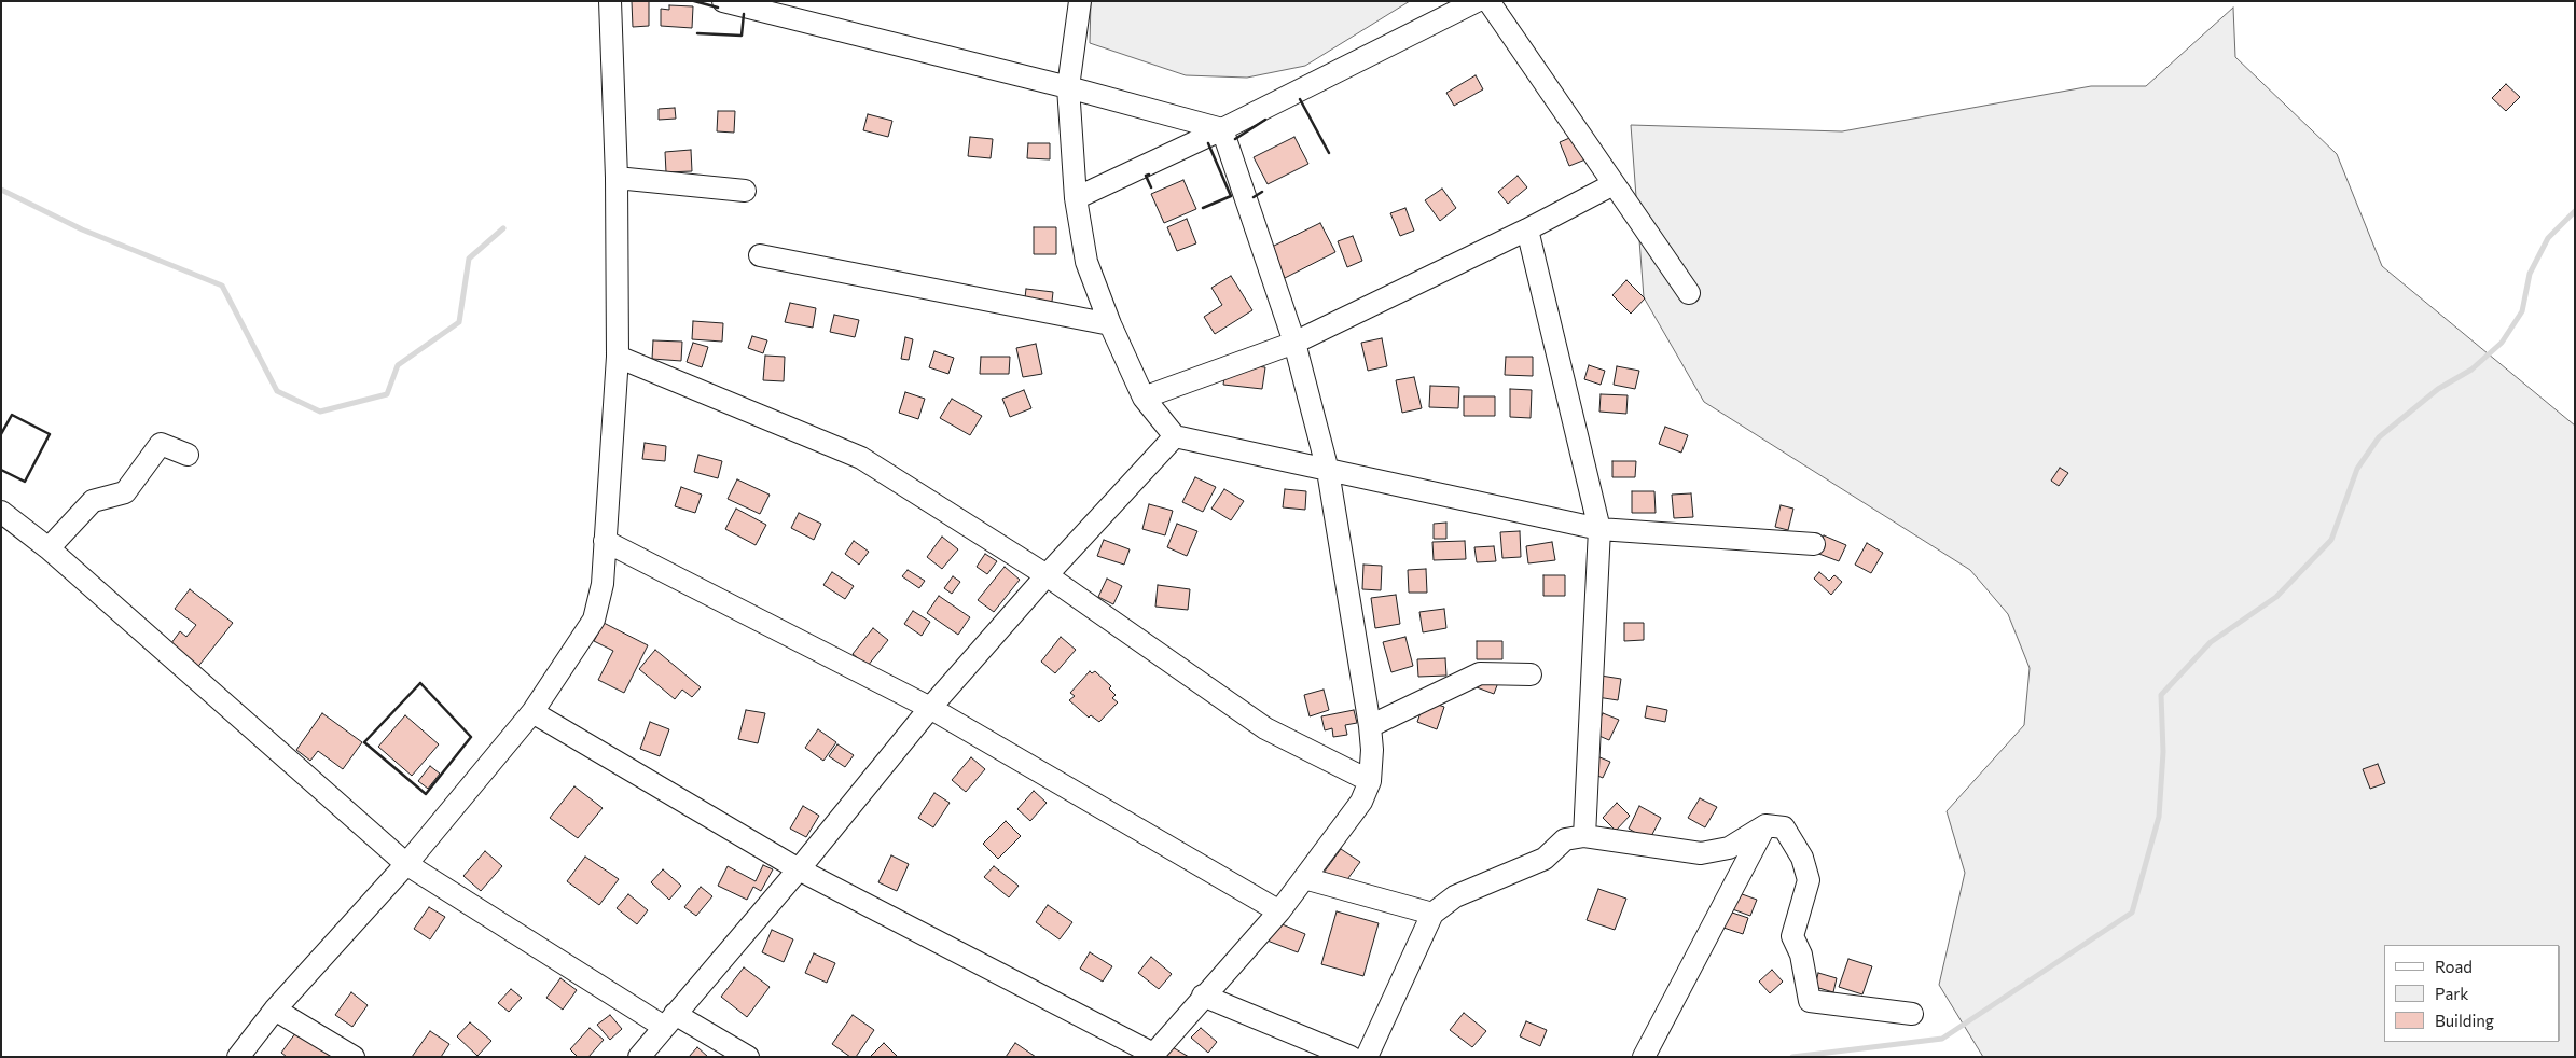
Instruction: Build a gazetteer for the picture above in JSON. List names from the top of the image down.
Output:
{
  "legend": ["Road", "Park", "Building"]
}
